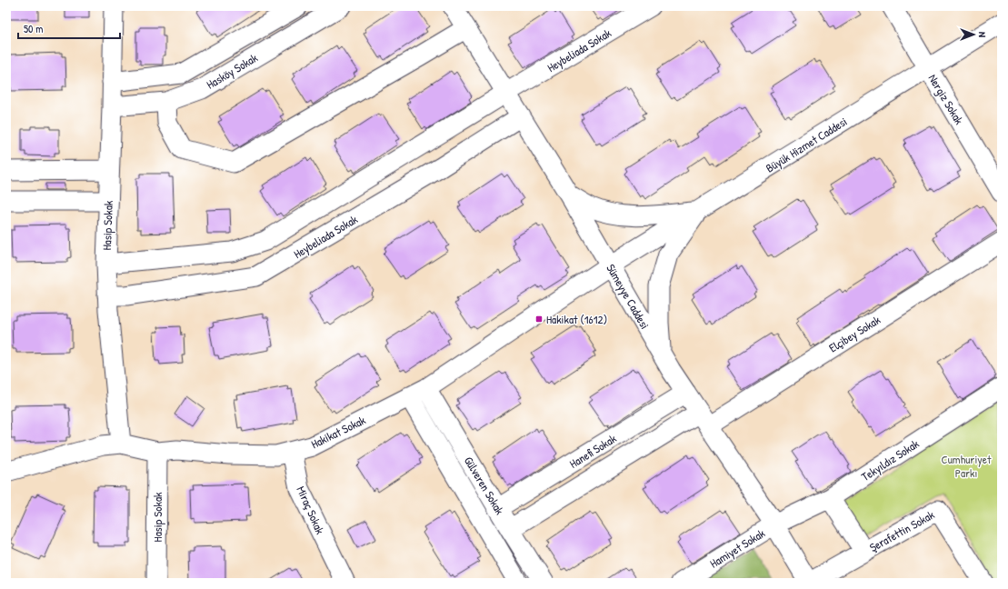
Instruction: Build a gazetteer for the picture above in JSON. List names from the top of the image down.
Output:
{
  "streets": {
    "street": [
      "Heybeliada Sokak",
      "Hasköy Sokak",
      "Nergiz Sokak",
      "Büyük Hizmet Caddesi",
      "Hasip Sokak",
      "Sümeyye Caddesi",
      "Elçibey Sokak",
      "Hakikat Sokak",
      "Hanefi Sokak",
      "Tekyıldız Sokak",
      "Gülveren Sokak",
      "Miraç Sokak",
      "Şerafettin Sokak",
      "Hamiyet Sokak"
    ]
  },
  "crossings": [
    ["Heybeliada Sokak", "Hasip Sokak"],
    ["Heybeliada Sokak", "Sümeyye Caddesi"],
    ["Hasköy Sokak", "Hasip Sokak"],
    ["Nergiz Sokak", "Büyük Hizmet Caddesi"],
    ["Büyük Hizmet Caddesi", "Sümeyye Caddesi"],
    ["Büyük Hizmet Caddesi", "Hakikat Sokak"],
    ["Hasip Sokak", "Hakikat Sokak"],
    ["Sümeyye Caddesi", "Elçibey Sokak"],
    ["Sümeyye Caddesi", "Hakikat Sokak"],
    ["Sümeyye Caddesi", "Hanefi Sokak"],
    ["Sümeyye Caddesi", "Tekyıldız Sokak"],
    ["Sümeyye Caddesi", "Şerafettin Sokak"],
    ["Sümeyye Caddesi", "Hamiyet Sokak"],
    ["Elçibey Sokak", "Gülveren Sokak"],
    ["Hakikat Sokak", "Gülveren Sokak"],
    ["Hakikat Sokak", "Miraç Sokak"],
    ["Hanefi Sokak", "Gülveren Sokak"],
    ["Tekyıldız Sokak", "Hamiyet Sokak"]
  ],
  "parks": ["Cumhuriyet Parkı"],
  "places": {
    "transit": ["Hakikat (1612)"]
  },
  "scale_bar": "50 m",
  "north": "right"
}
